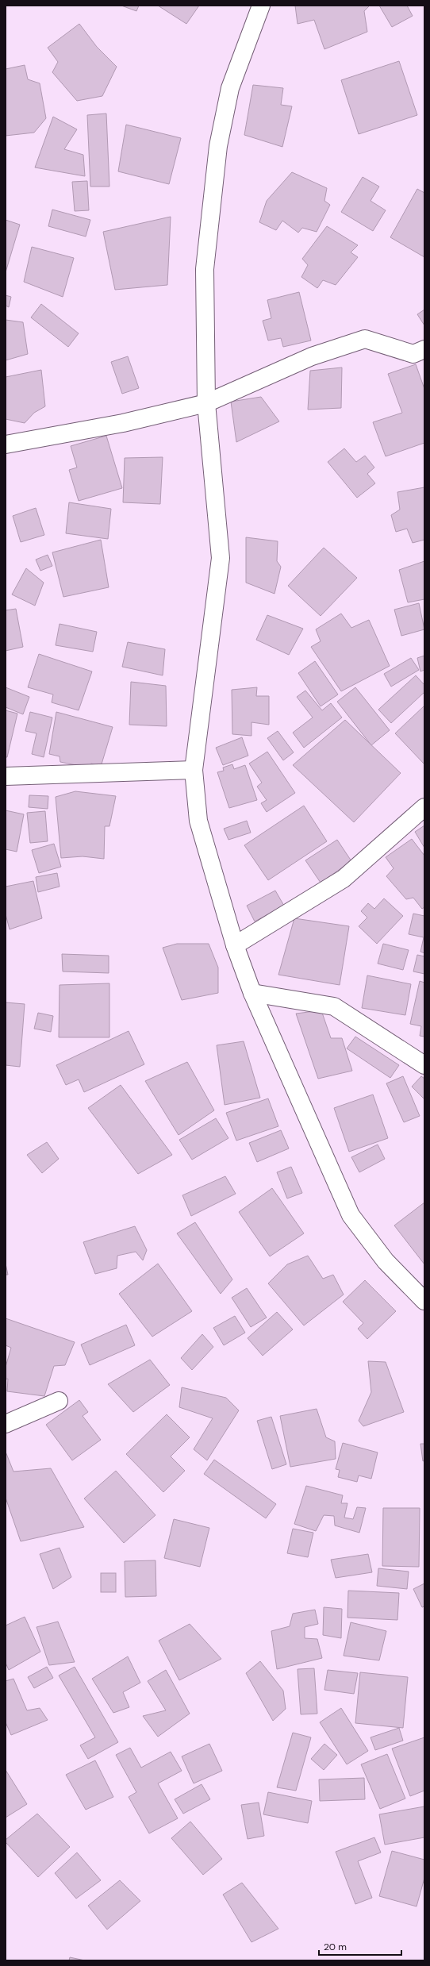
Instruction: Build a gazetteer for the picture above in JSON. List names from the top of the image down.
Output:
{
  "scale_bar": "20 m"
}
